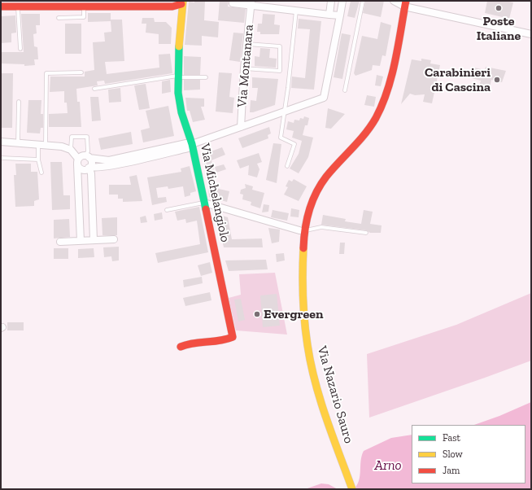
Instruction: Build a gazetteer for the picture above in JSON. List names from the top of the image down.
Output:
{
  "streets": {
    "main road": ["Via Michelangiolo", "Via Nazario Sauro"],
    "street": ["Via Montanara"]
  },
  "water": ["Arno"],
  "places": ["Poste Italiane", "Carabinieri di Cascina", "Evergreen"],
  "legend": ["Fast", "Slow", "Jam"]
}
